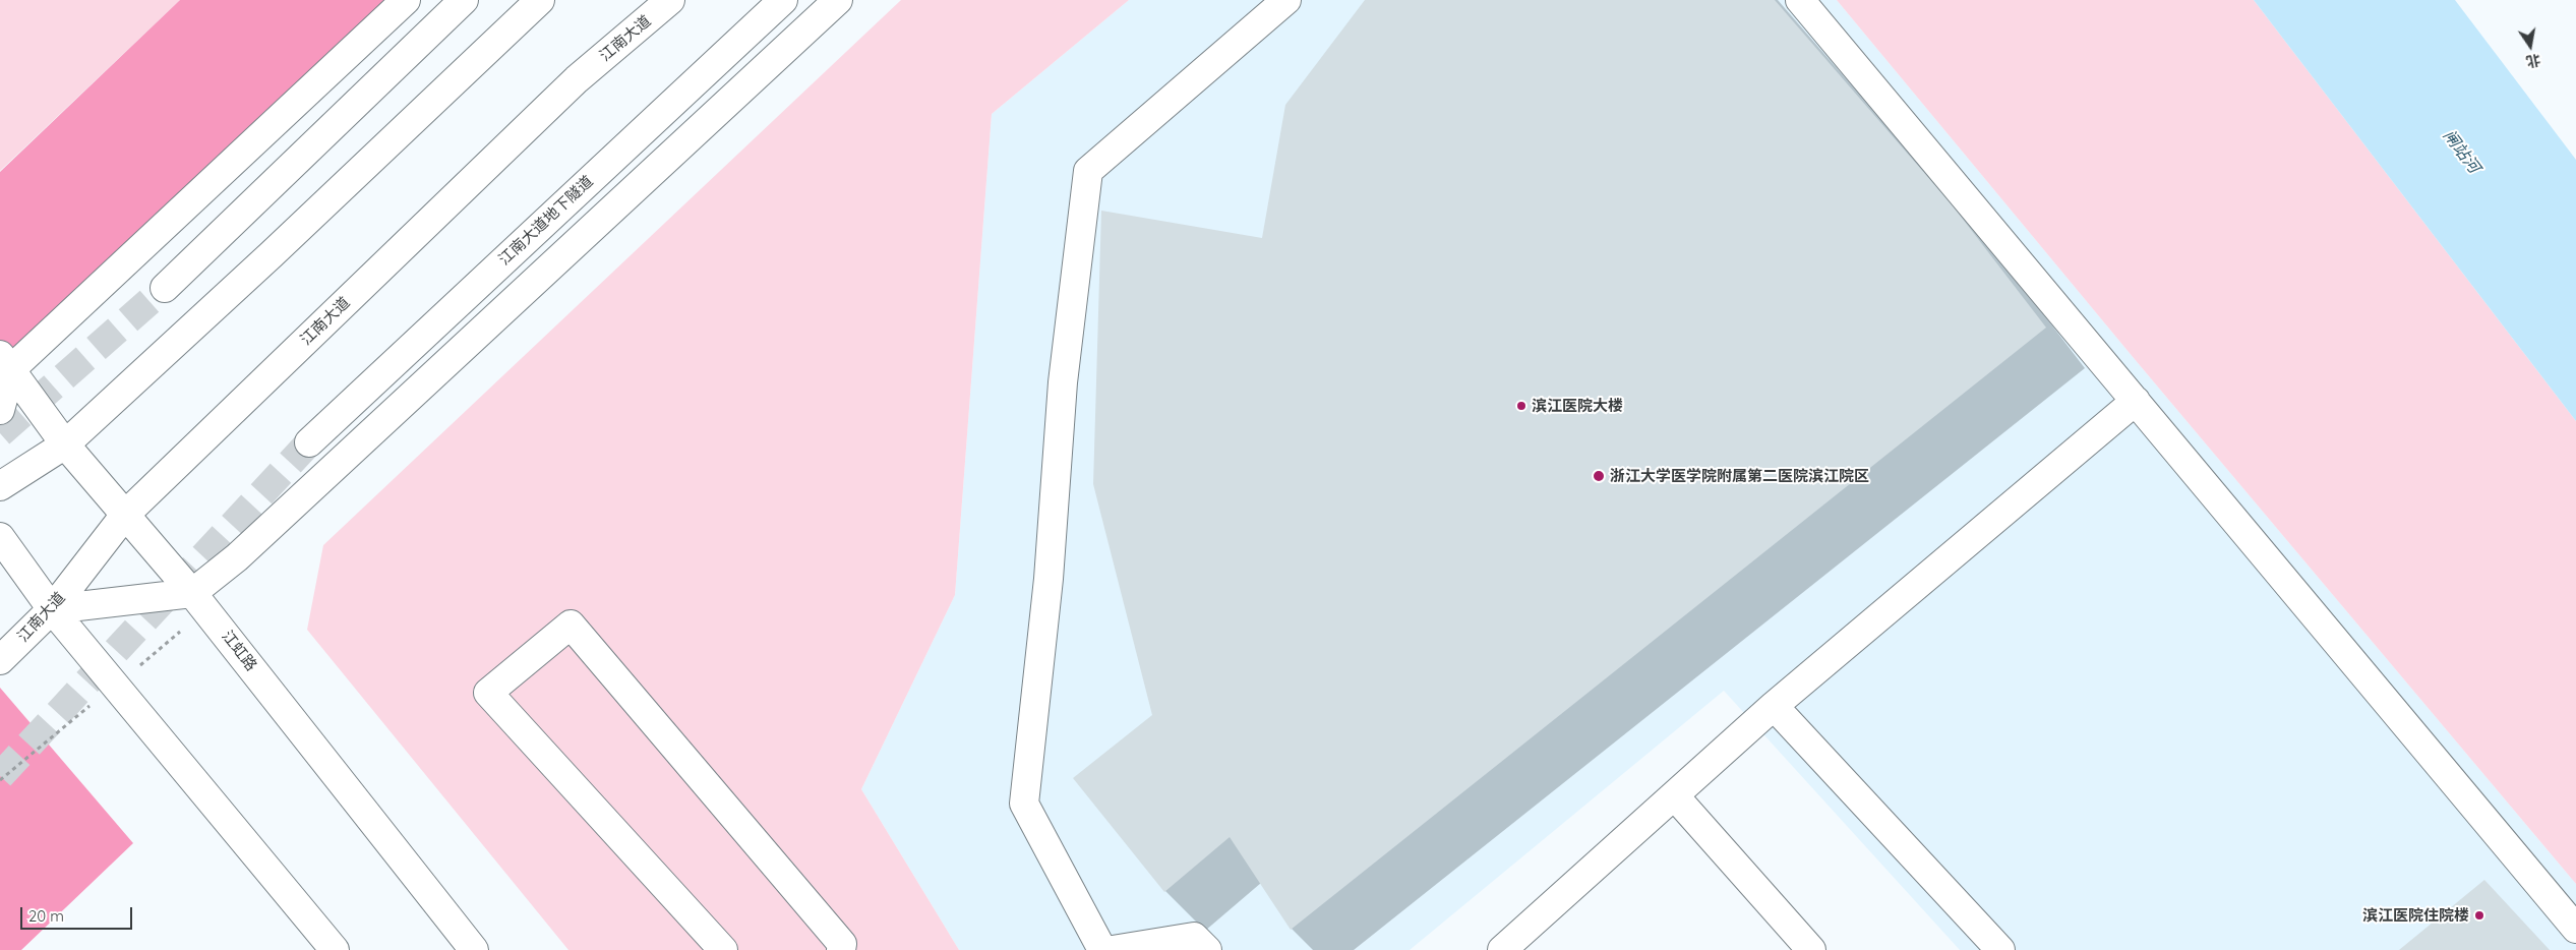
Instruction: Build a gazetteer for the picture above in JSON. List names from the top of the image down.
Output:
{
  "streets": {
    "main road": ["江南大道", "江南大道地下隧道", "江虹路"]
  },
  "crossings": [
    ["江南大道", "江虹路"]
  ],
  "water": ["闸站河"],
  "places": ["滨江医院大楼", "浙江大学医学院附属第二医院滨江院区", "滨江医院住院楼"],
  "scale_bar": "20 m",
  "north": "bottom"
}
